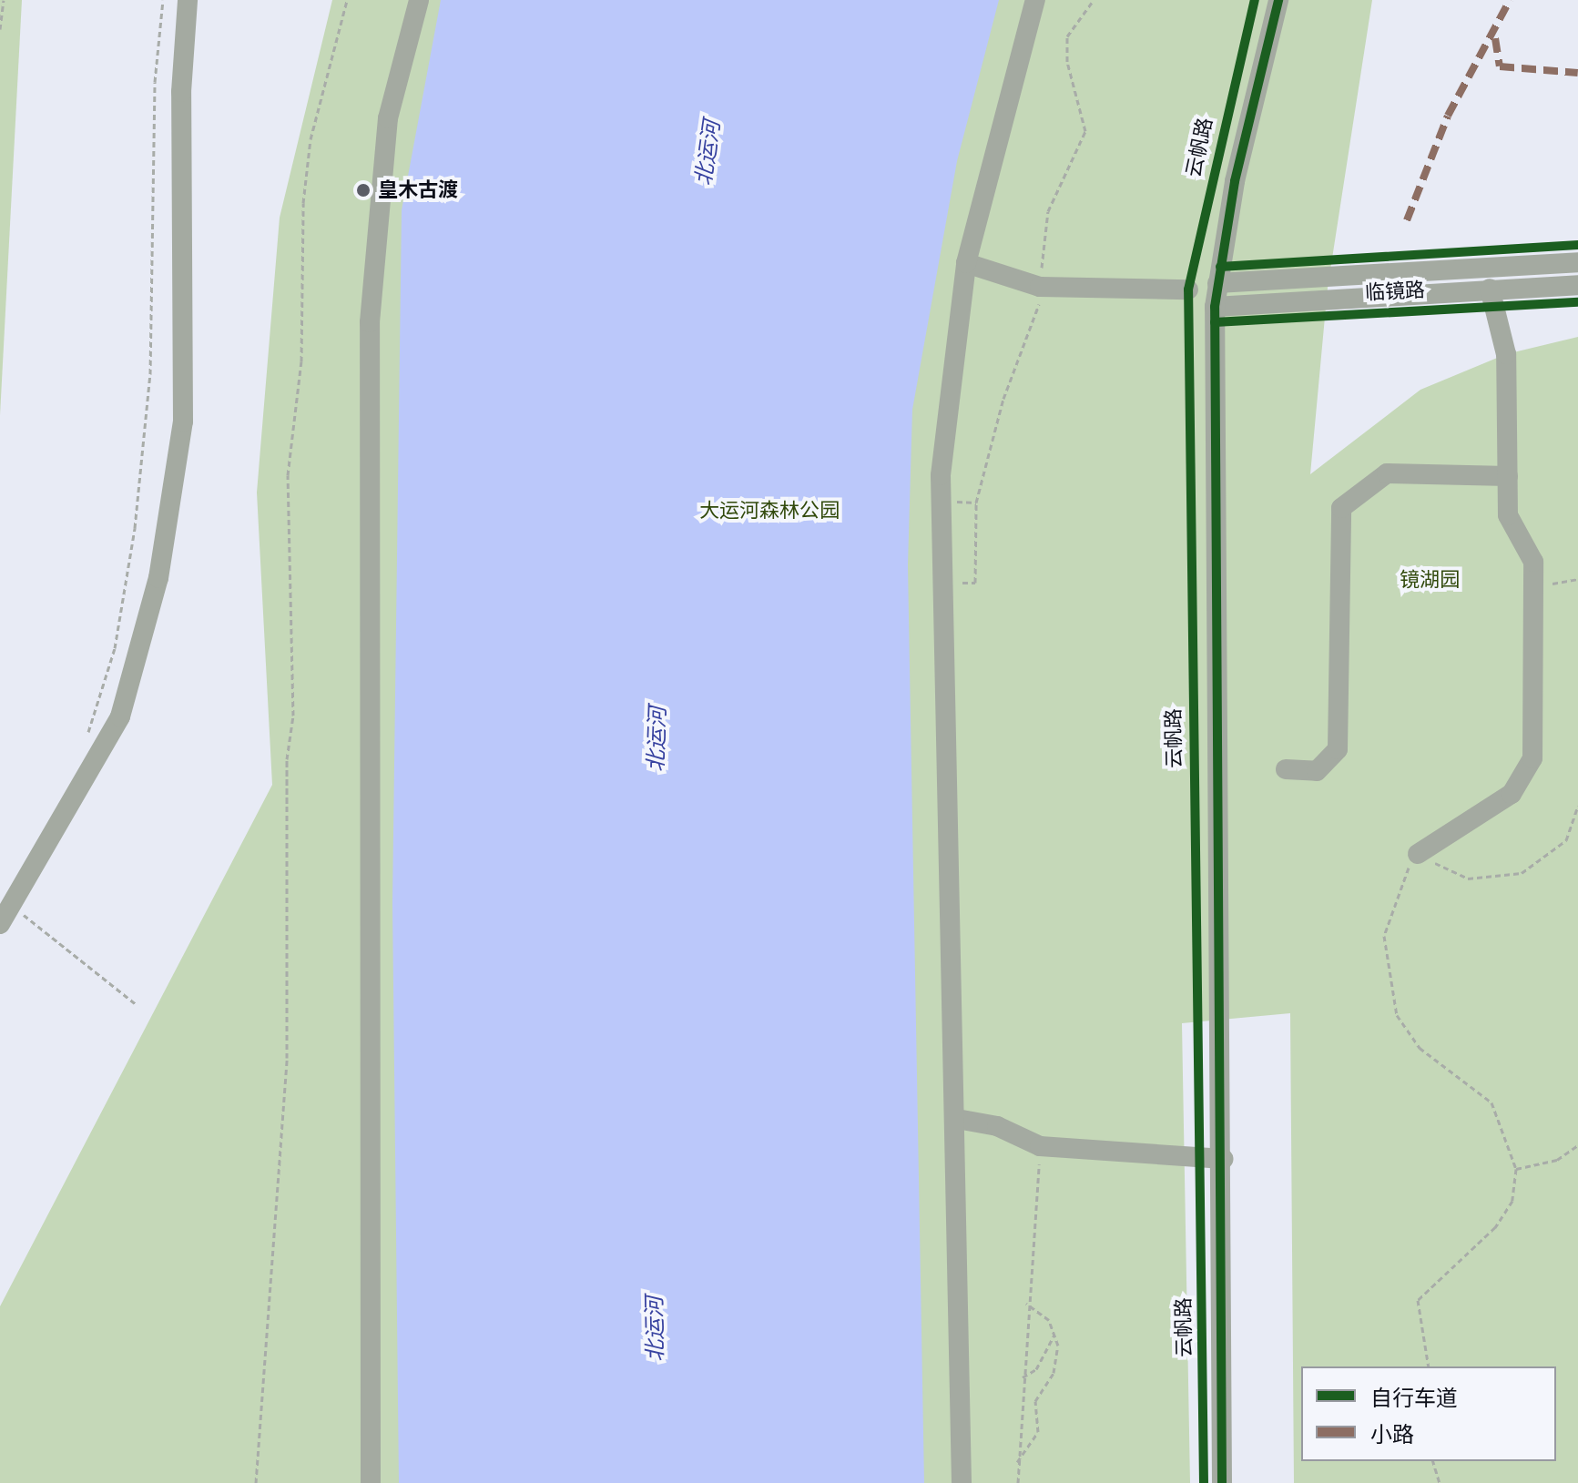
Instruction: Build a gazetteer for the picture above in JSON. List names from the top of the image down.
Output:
{
  "streets": {
    "street": ["云帆路", "临镜路"]
  },
  "crossings": [
    ["云帆路", "临镜路"]
  ],
  "water": ["北运河"],
  "parks": ["大运河森林公园", "镜湖园"],
  "places": ["皇木古渡"],
  "legend": ["自行车道", "小路"]
}
